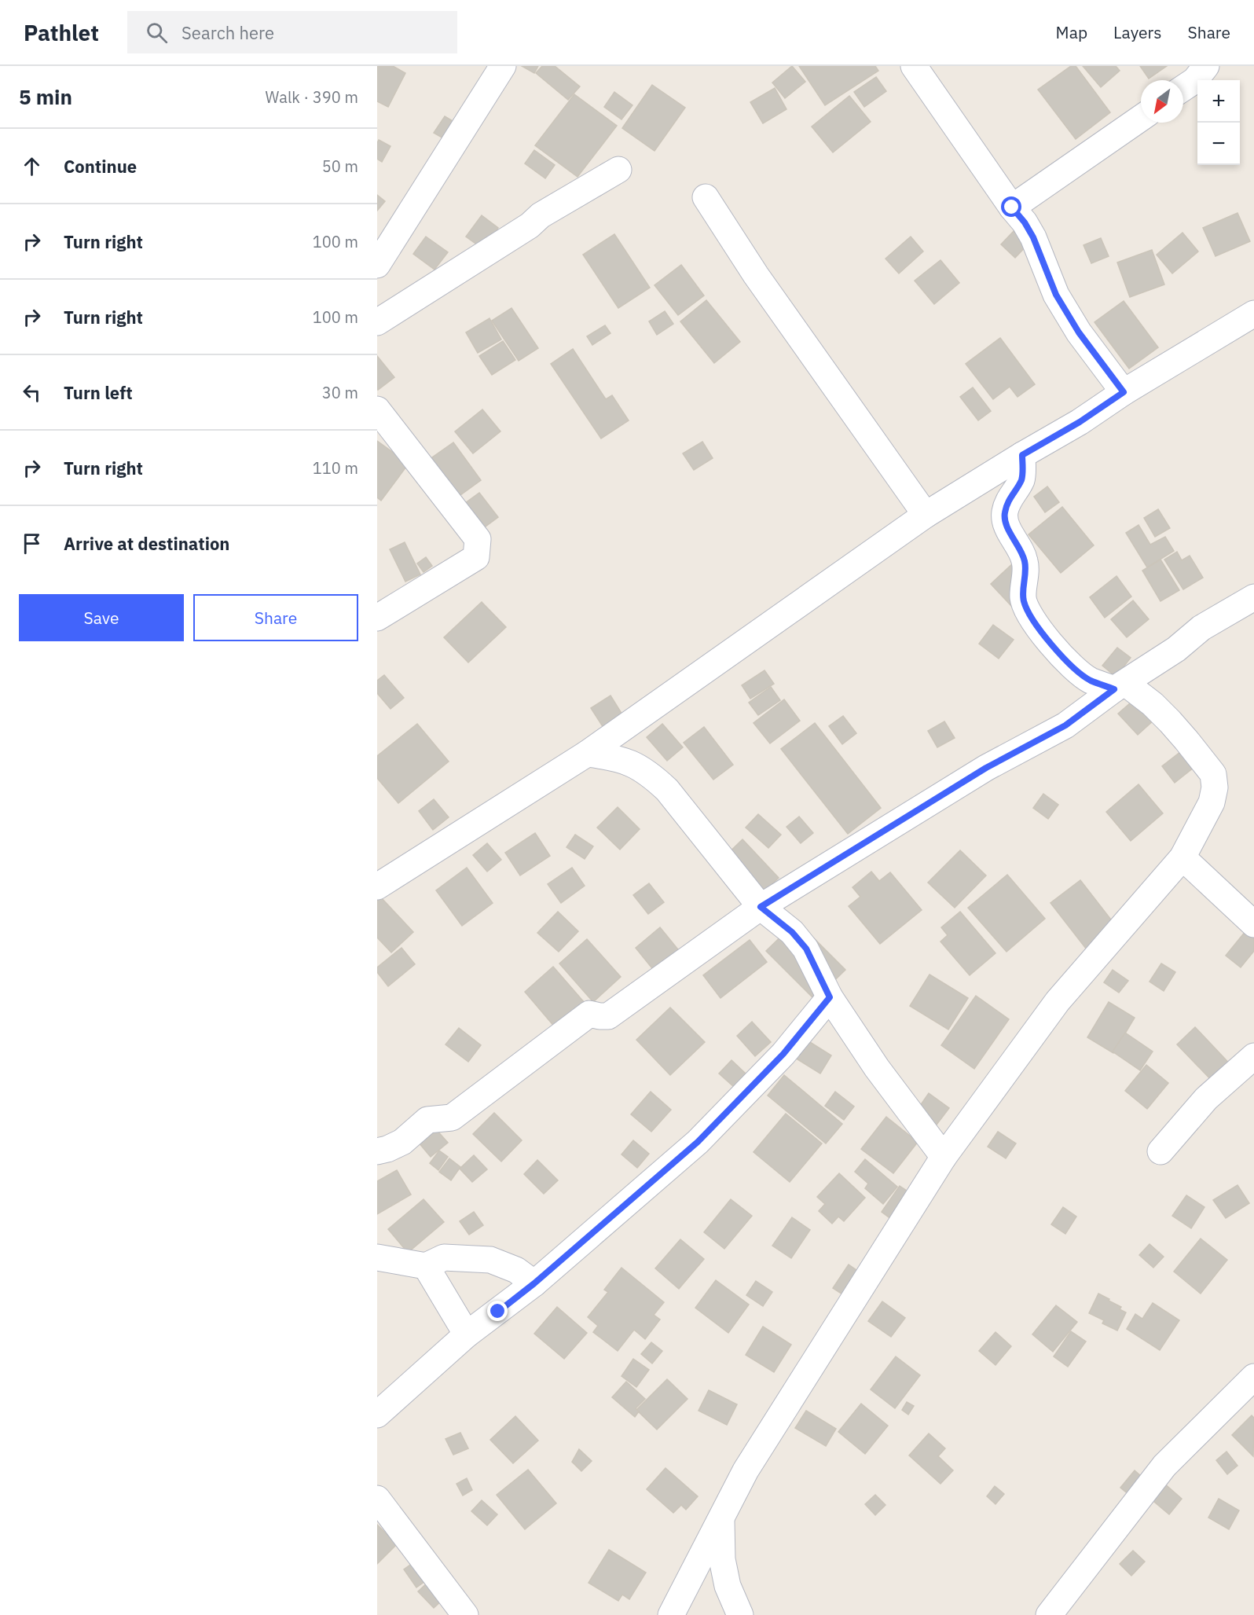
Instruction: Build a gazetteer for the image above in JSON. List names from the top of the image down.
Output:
{
  "north": "bottom left",
  "page": {
    "header": "Pathlet",
    "search": "Search here",
    "nav": ["Map", "Layers", "Share"],
    "heading": ["5 min", "Walk · 390 m"],
    "map_buttons": ["+", "−"],
    "list": [
      ["Continue", "50 m"],
      ["Turn right", "100 m"],
      ["Turn right", "100 m"],
      ["Turn left", "30 m"],
      ["Turn right", "110 m"],
      "Arrive at destination"
    ],
    "buttons": ["Save", "Share"]
  }
}
